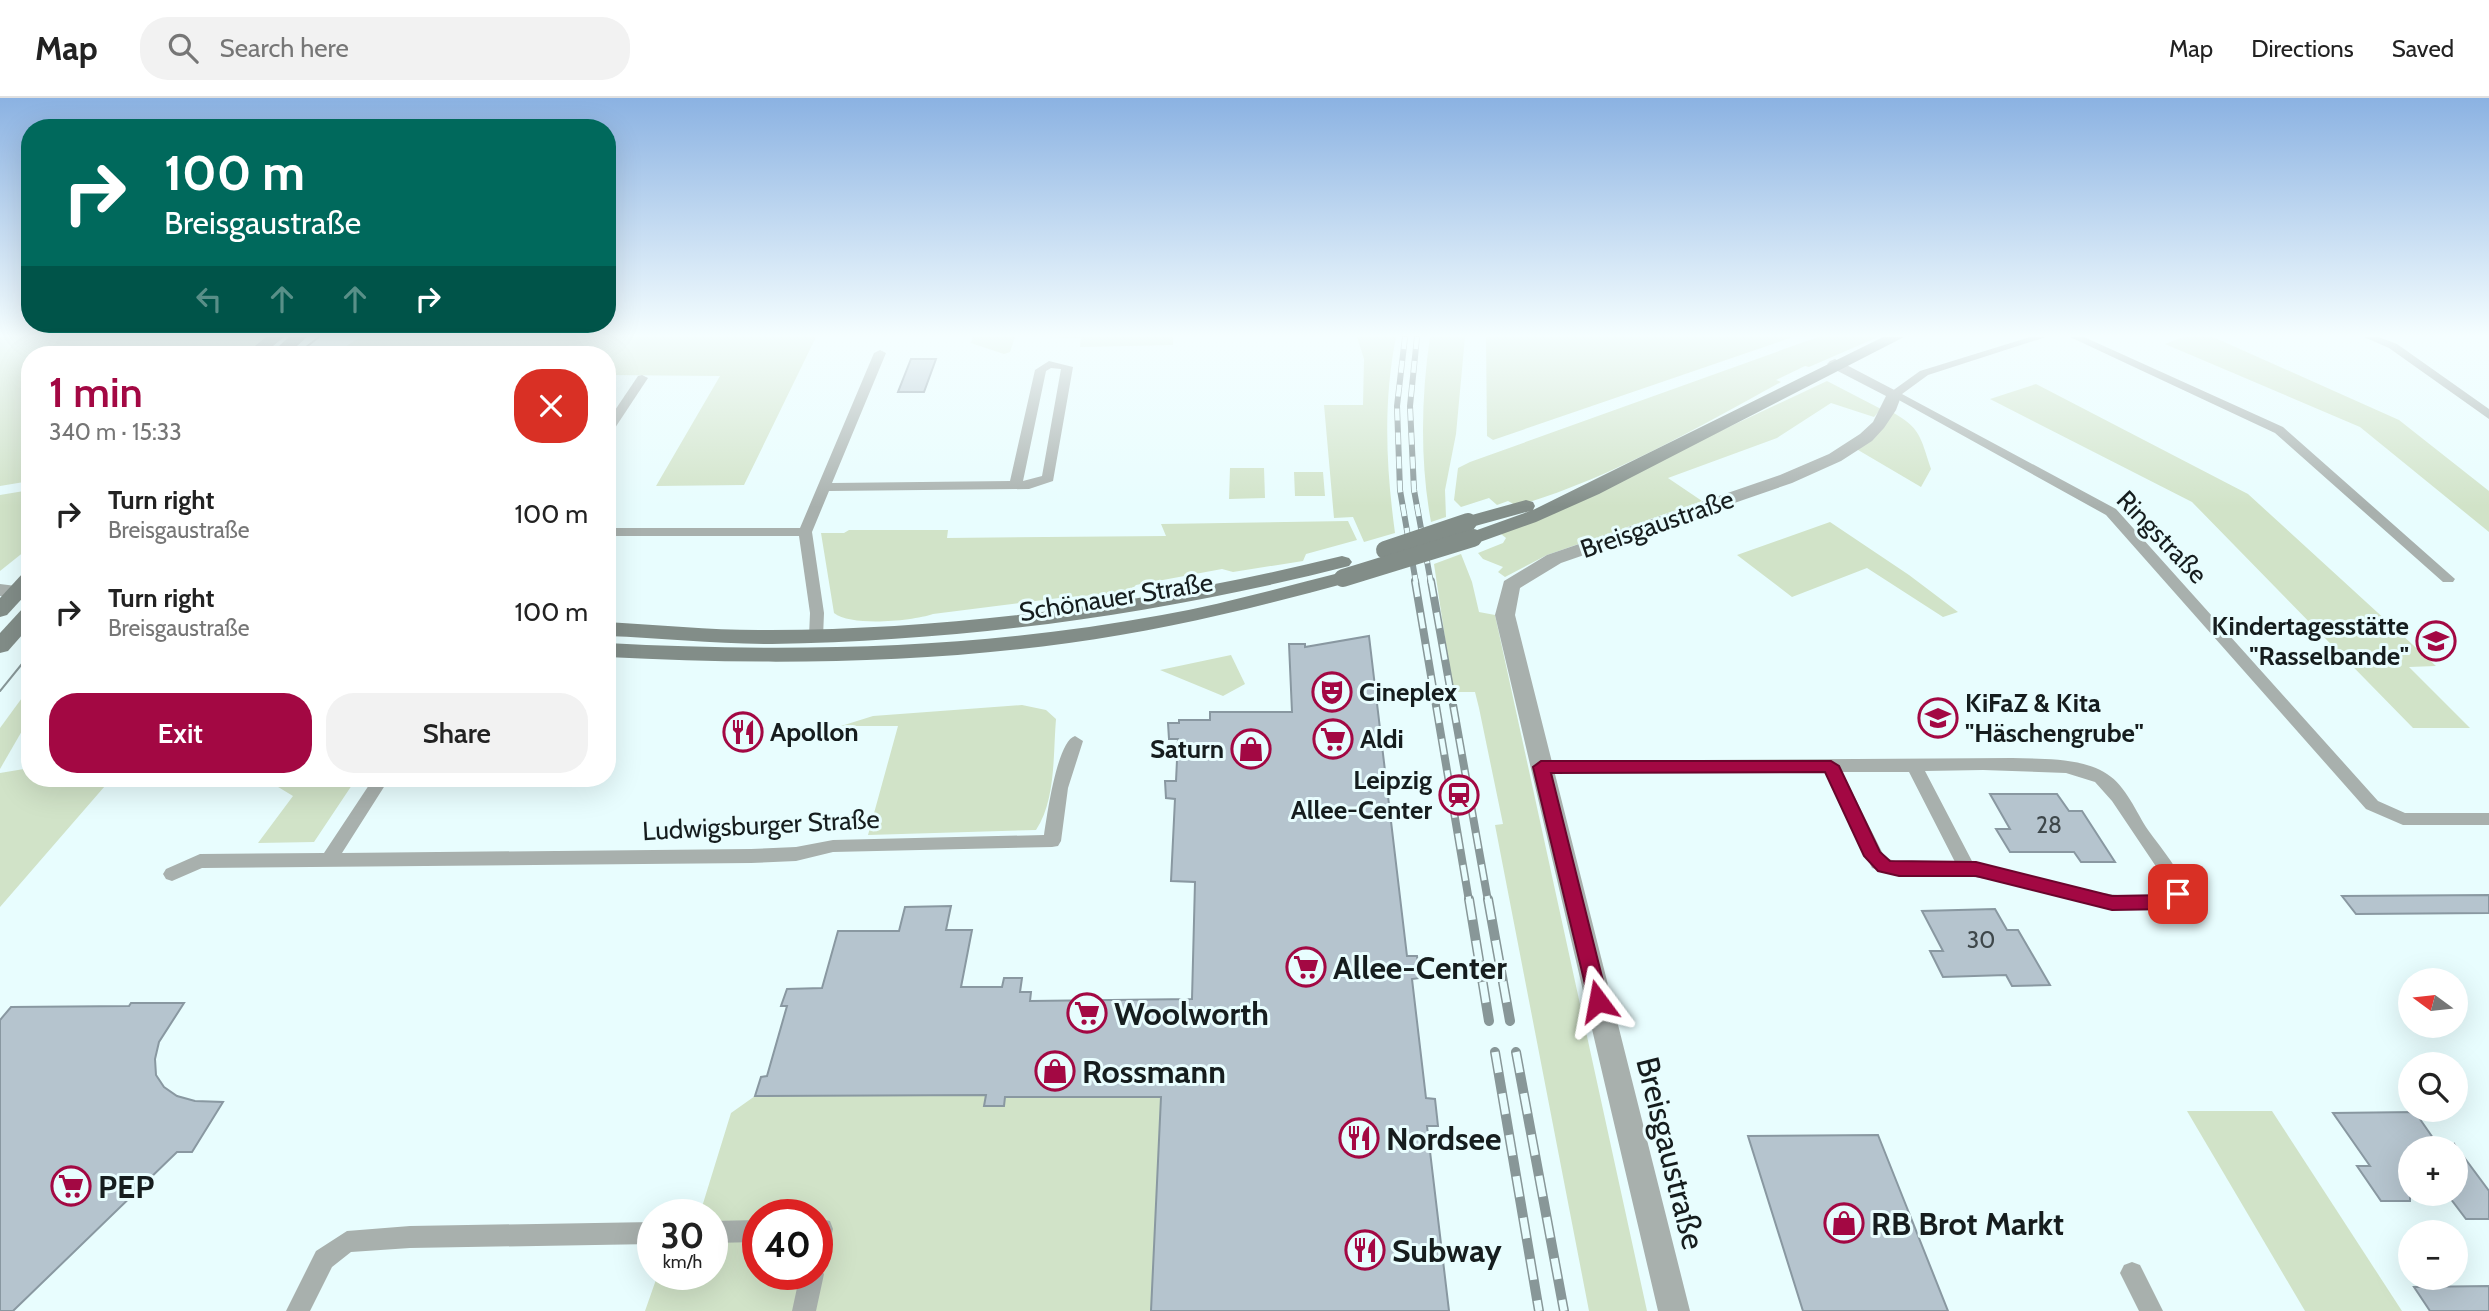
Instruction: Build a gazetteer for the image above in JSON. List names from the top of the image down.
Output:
{
  "streets": {
    "main road": ["Schönauer Straße"],
    "street": ["Breisgaustraße", "Ringstraße", "Ludwigsburger Straße"]
  },
  "crossings": [
    ["Breisgaustraße", "Ringstraße"]
  ],
  "places": {
    "school or university": ["Kindertagesstätte \"Rasselbande\"", "KiFaZ & Kita \"Häschengrube\""],
    "theatre": ["Cineplex"],
    "restaurant": ["Apollon", "Nordsee", "Subway"],
    "supermarket": [
      "Aldi",
      "Allee-Center",
      "Woolworth",
      "PEP"
    ],
    "shop": ["Saturn", "Rossmann", "RB Brot Markt"],
    "station": ["Leipzig Allee-Center"]
  },
  "house_numbers": ["28", "30"],
  "north": "left",
  "page": {
    "header": "Map",
    "search": "Search here",
    "nav": ["Map", "Directions", "Saved"],
    "turn": ["100 m", "Breisgaustraße"],
    "heading": ["1 min", "340 m · 15:33"],
    "list": [
      {
        "name": "Turn right",
        "note": "Breisgaustraße",
        "value": "100 m"
      },
      {
        "name": "Turn right",
        "note": "Breisgaustraße",
        "value": "100 m"
      }
    ],
    "buttons": ["Exit", "Share"],
    "map_buttons": ["+", "−"],
    "speed": "30 km/h",
    "limit": "40"
  }
}
